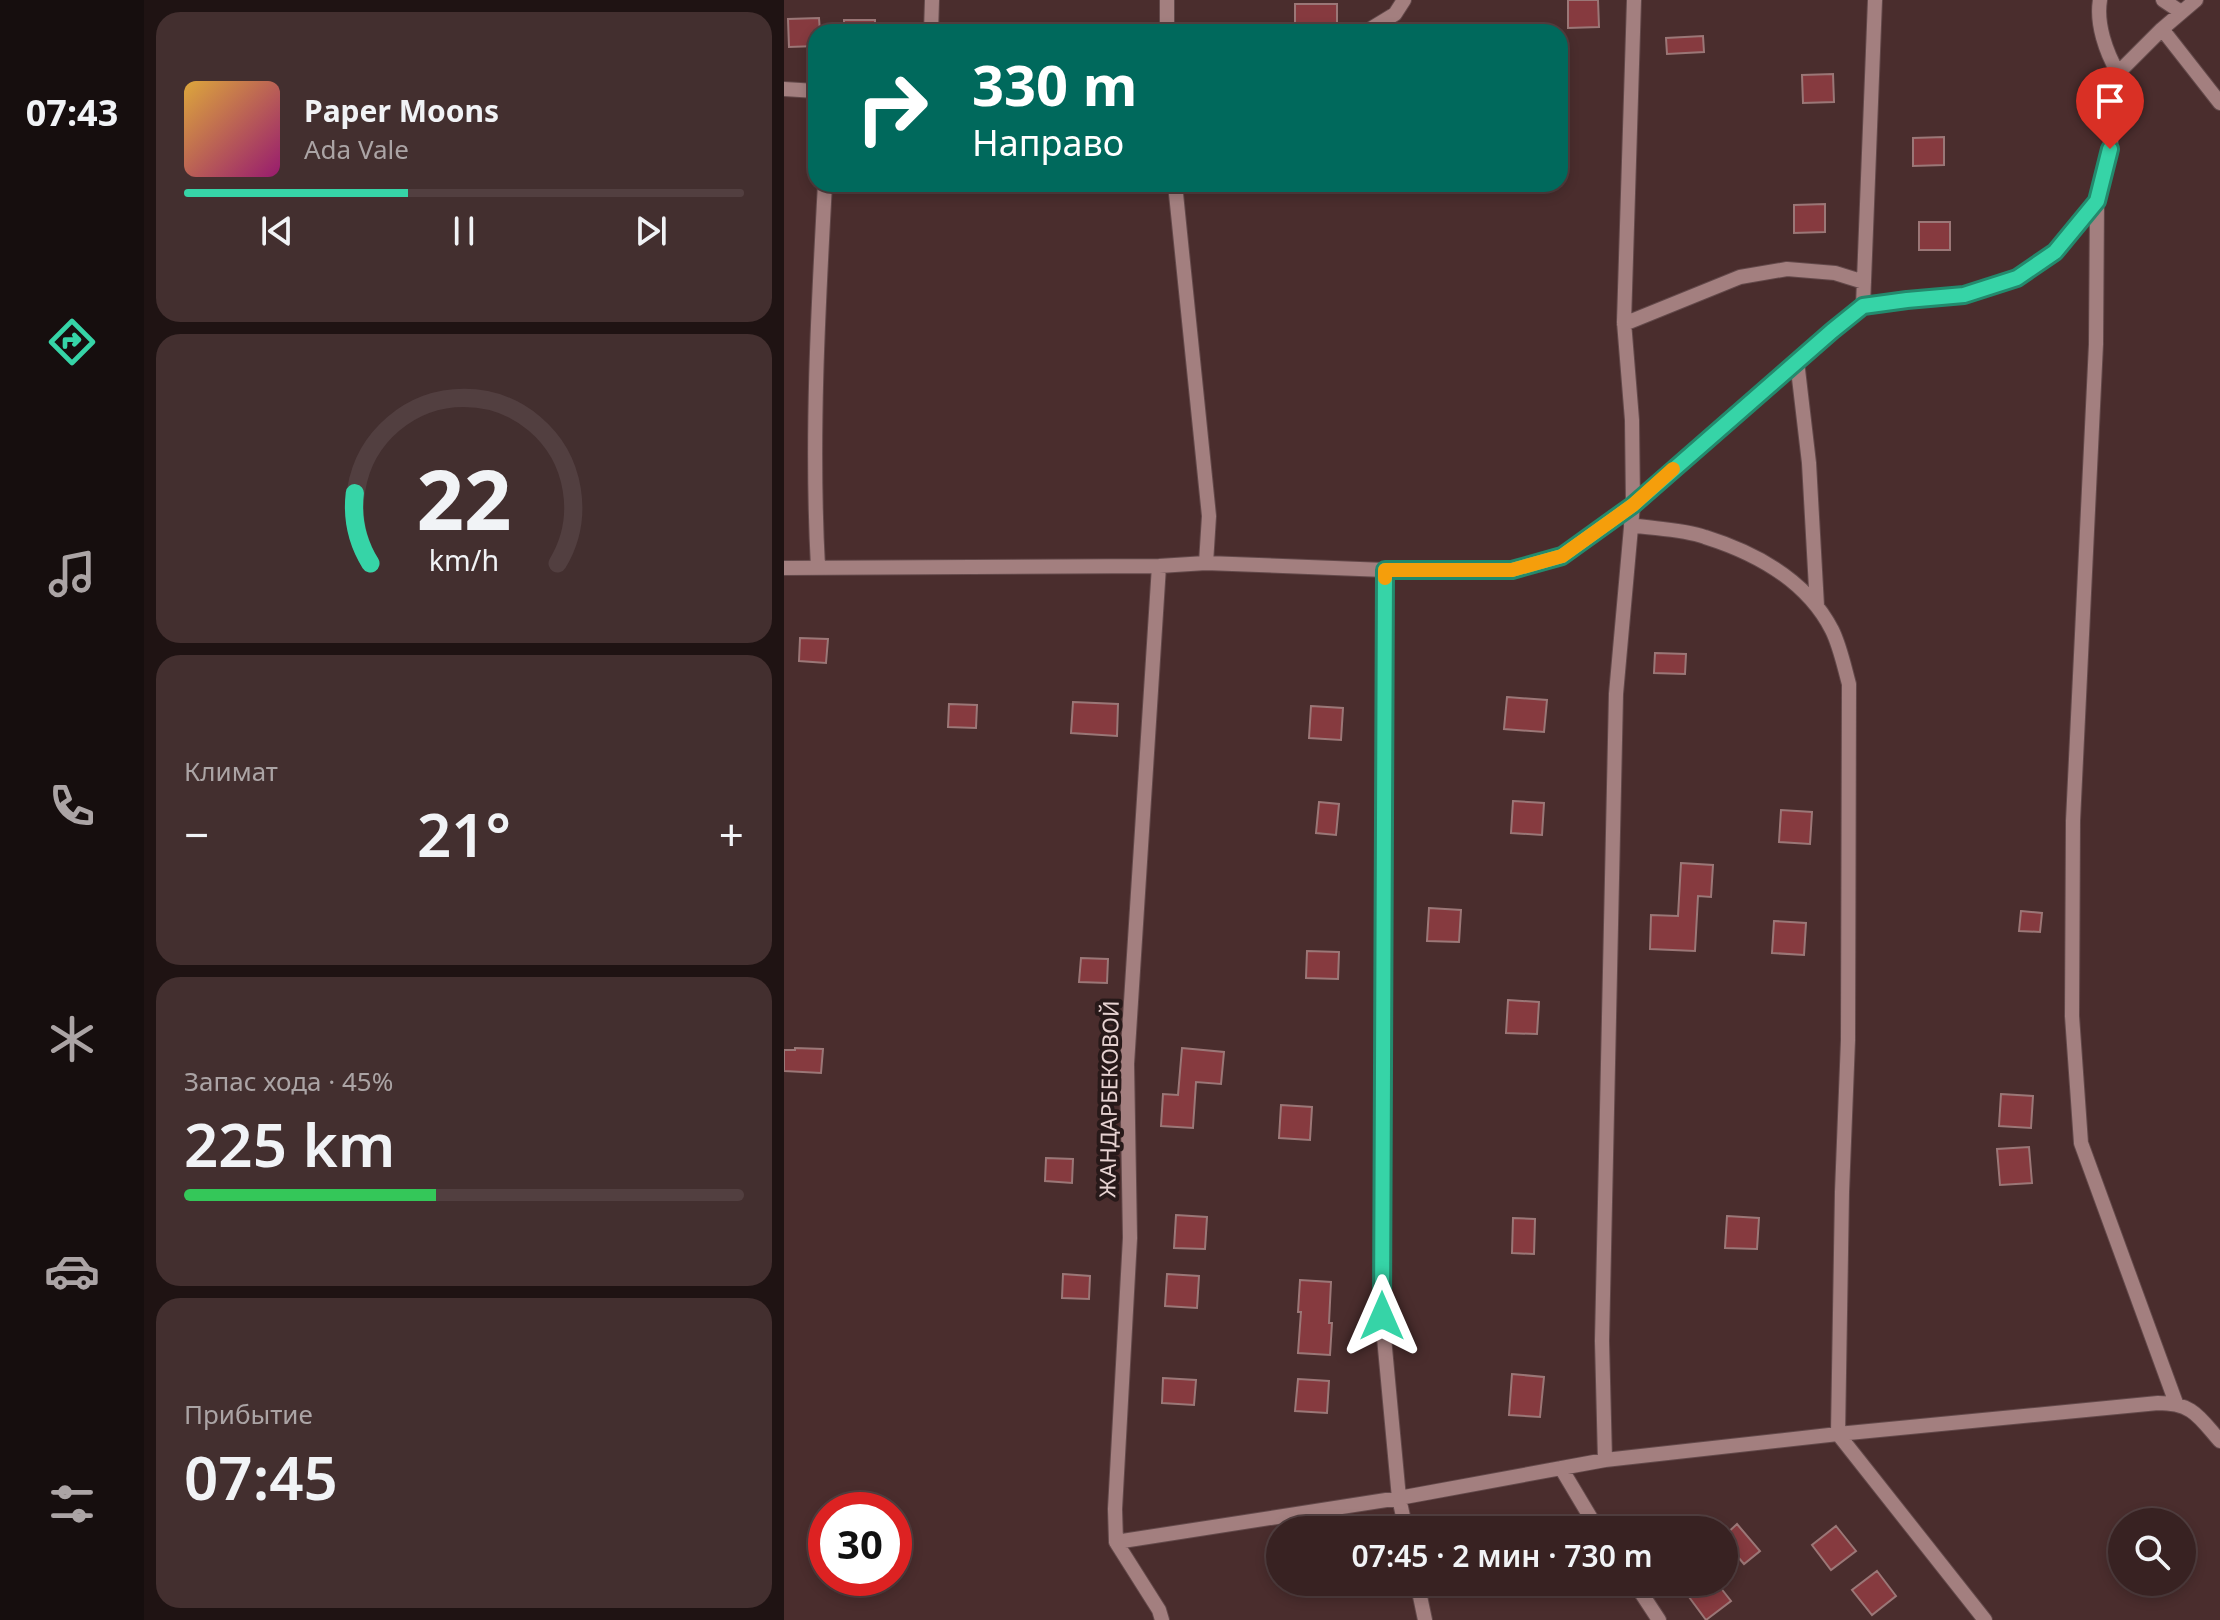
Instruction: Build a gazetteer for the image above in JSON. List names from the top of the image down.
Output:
{
  "streets": {
    "street": ["ЖАНДАРБЕКОВОЙ"]
  },
  "page": {
    "tabs": "07:43",
    "turn": ["330 m", "Направо"],
    "song": ["Paper Moons", "Ada Vale"],
    "tile": [
      "Климат",
      ["Запас хода · 45%", "225 km"],
      ["Прибытие", "07:45"]
    ],
    "heat": ["−", "21°", "+"],
    "limit": "30",
    "trip": "07:45 · 2 мин · 730 m",
    "gauge": ["22", "km/h"]
  }
}
